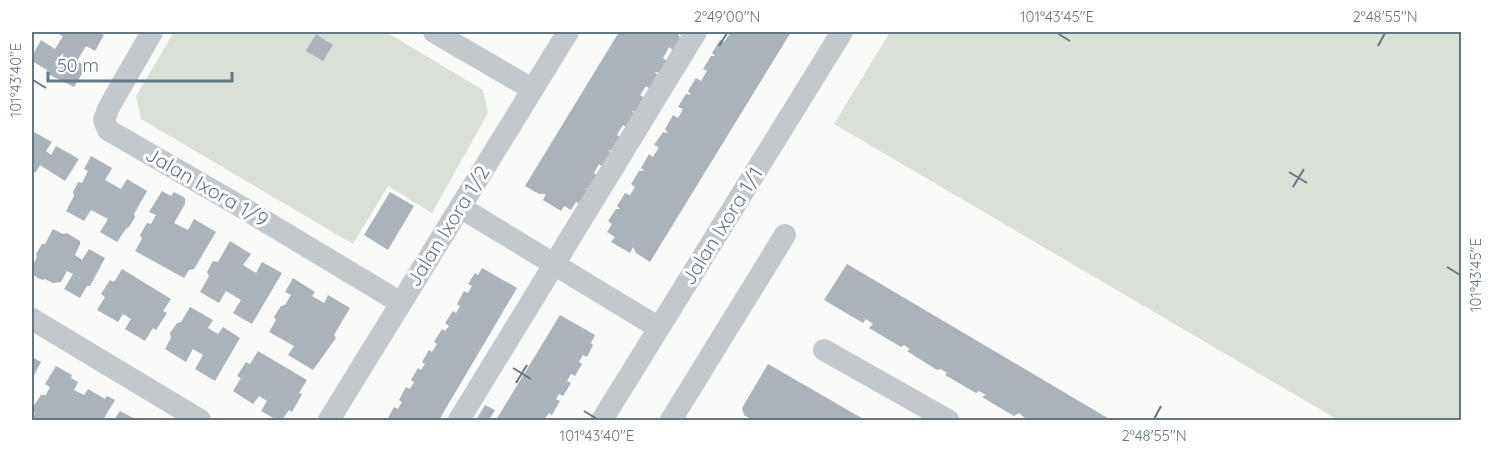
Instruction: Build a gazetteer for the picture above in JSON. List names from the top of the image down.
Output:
{
  "streets": {
    "street": ["Jalan Ixora 1/9", "Jalan Ixora 1/2", "Jalan Ixora 1/1"]
  },
  "crossings": [
    ["Jalan Ixora 1/9", "Jalan Ixora 1/2"]
  ],
  "scale_bar": "50 m",
  "coordinates": [
    "2°49'00\"N",
    "101°43'45\"E",
    "2°48'55\"N",
    "101°43'40\"E"
  ]
}
